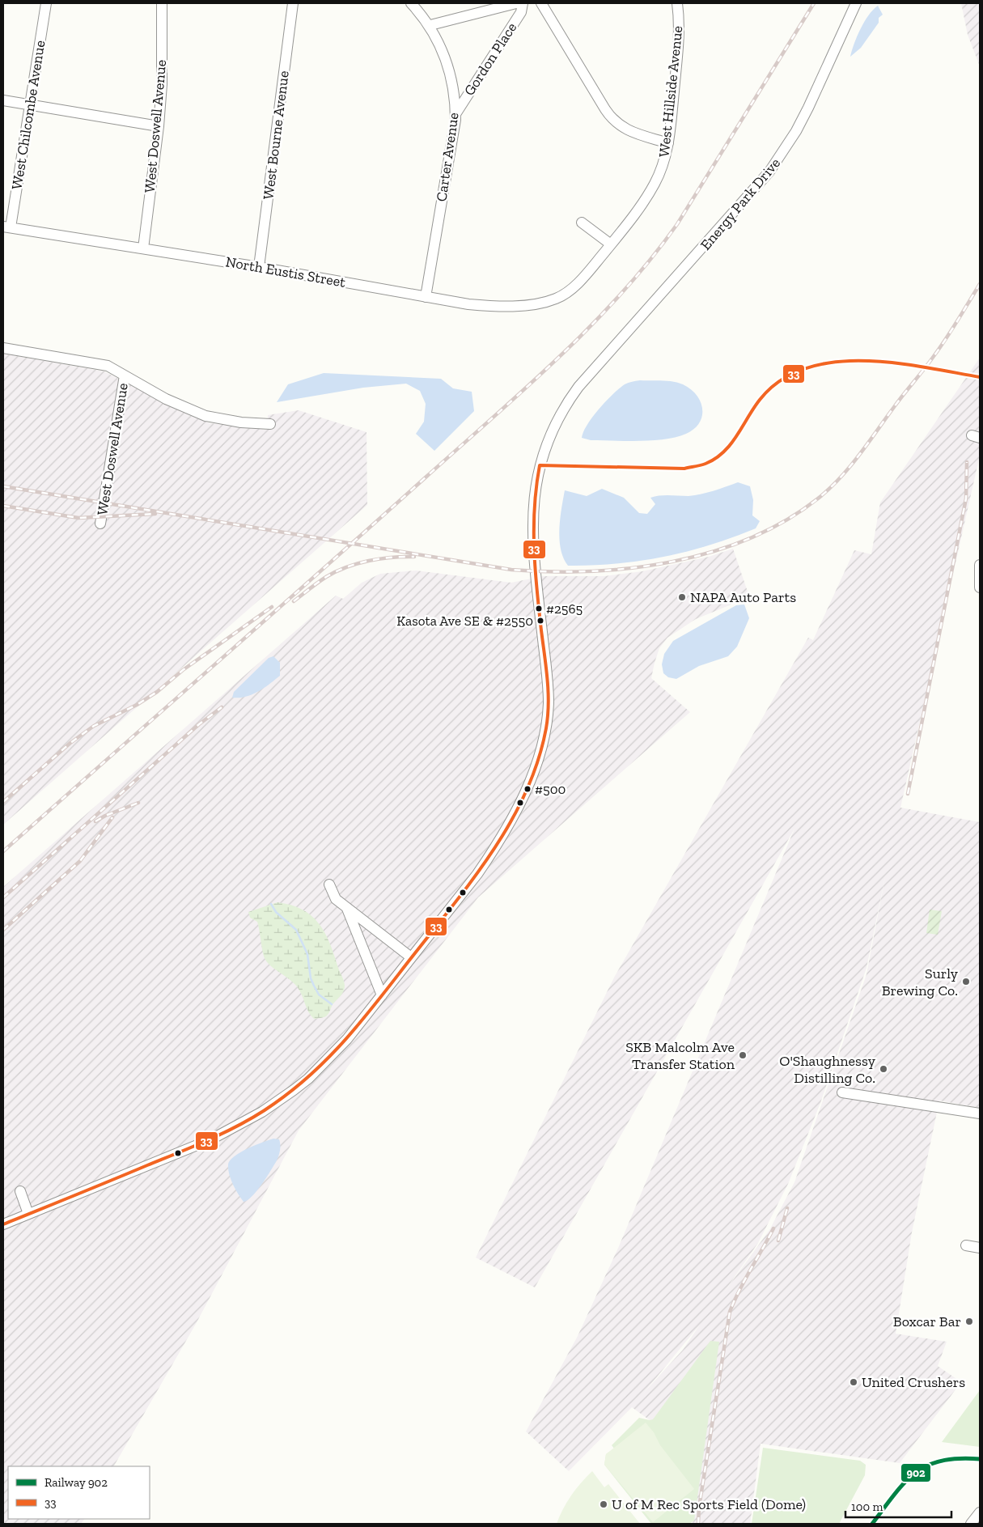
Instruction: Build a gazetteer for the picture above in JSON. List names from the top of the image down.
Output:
{
  "streets": {
    "street": [
      "Gordon Place",
      "West Hillside Avenue",
      "West Chilcombe Avenue",
      "West Doswell Avenue",
      "West Bourne Avenue",
      "Carter Avenue",
      "Energy Park Drive",
      "North Eustis Street"
    ]
  },
  "crossings": [
    ["Gordon Place", "Carter Avenue"],
    ["West Hillside Avenue", "North Eustis Street"],
    ["West Chilcombe Avenue", "North Eustis Street"],
    ["West Doswell Avenue", "North Eustis Street"],
    ["West Bourne Avenue", "North Eustis Street"],
    ["Carter Avenue", "North Eustis Street"]
  ],
  "places": [
    "NAPA Auto Parts",
    "#2565",
    "Kasota Ave SE & #2550",
    "#500",
    "Surly Brewing Co.",
    "SKB Malcolm Ave Transfer Station",
    "O'Shaughnessy Distilling Co.",
    "Boxcar Bar",
    "United Crushers",
    "U of M Rec Sports Field (Dome)"
  ],
  "lines": ["transit line 33", "rail line 902"],
  "legend": ["Railway 902", "33"],
  "scale_bar": "100 m"
}
